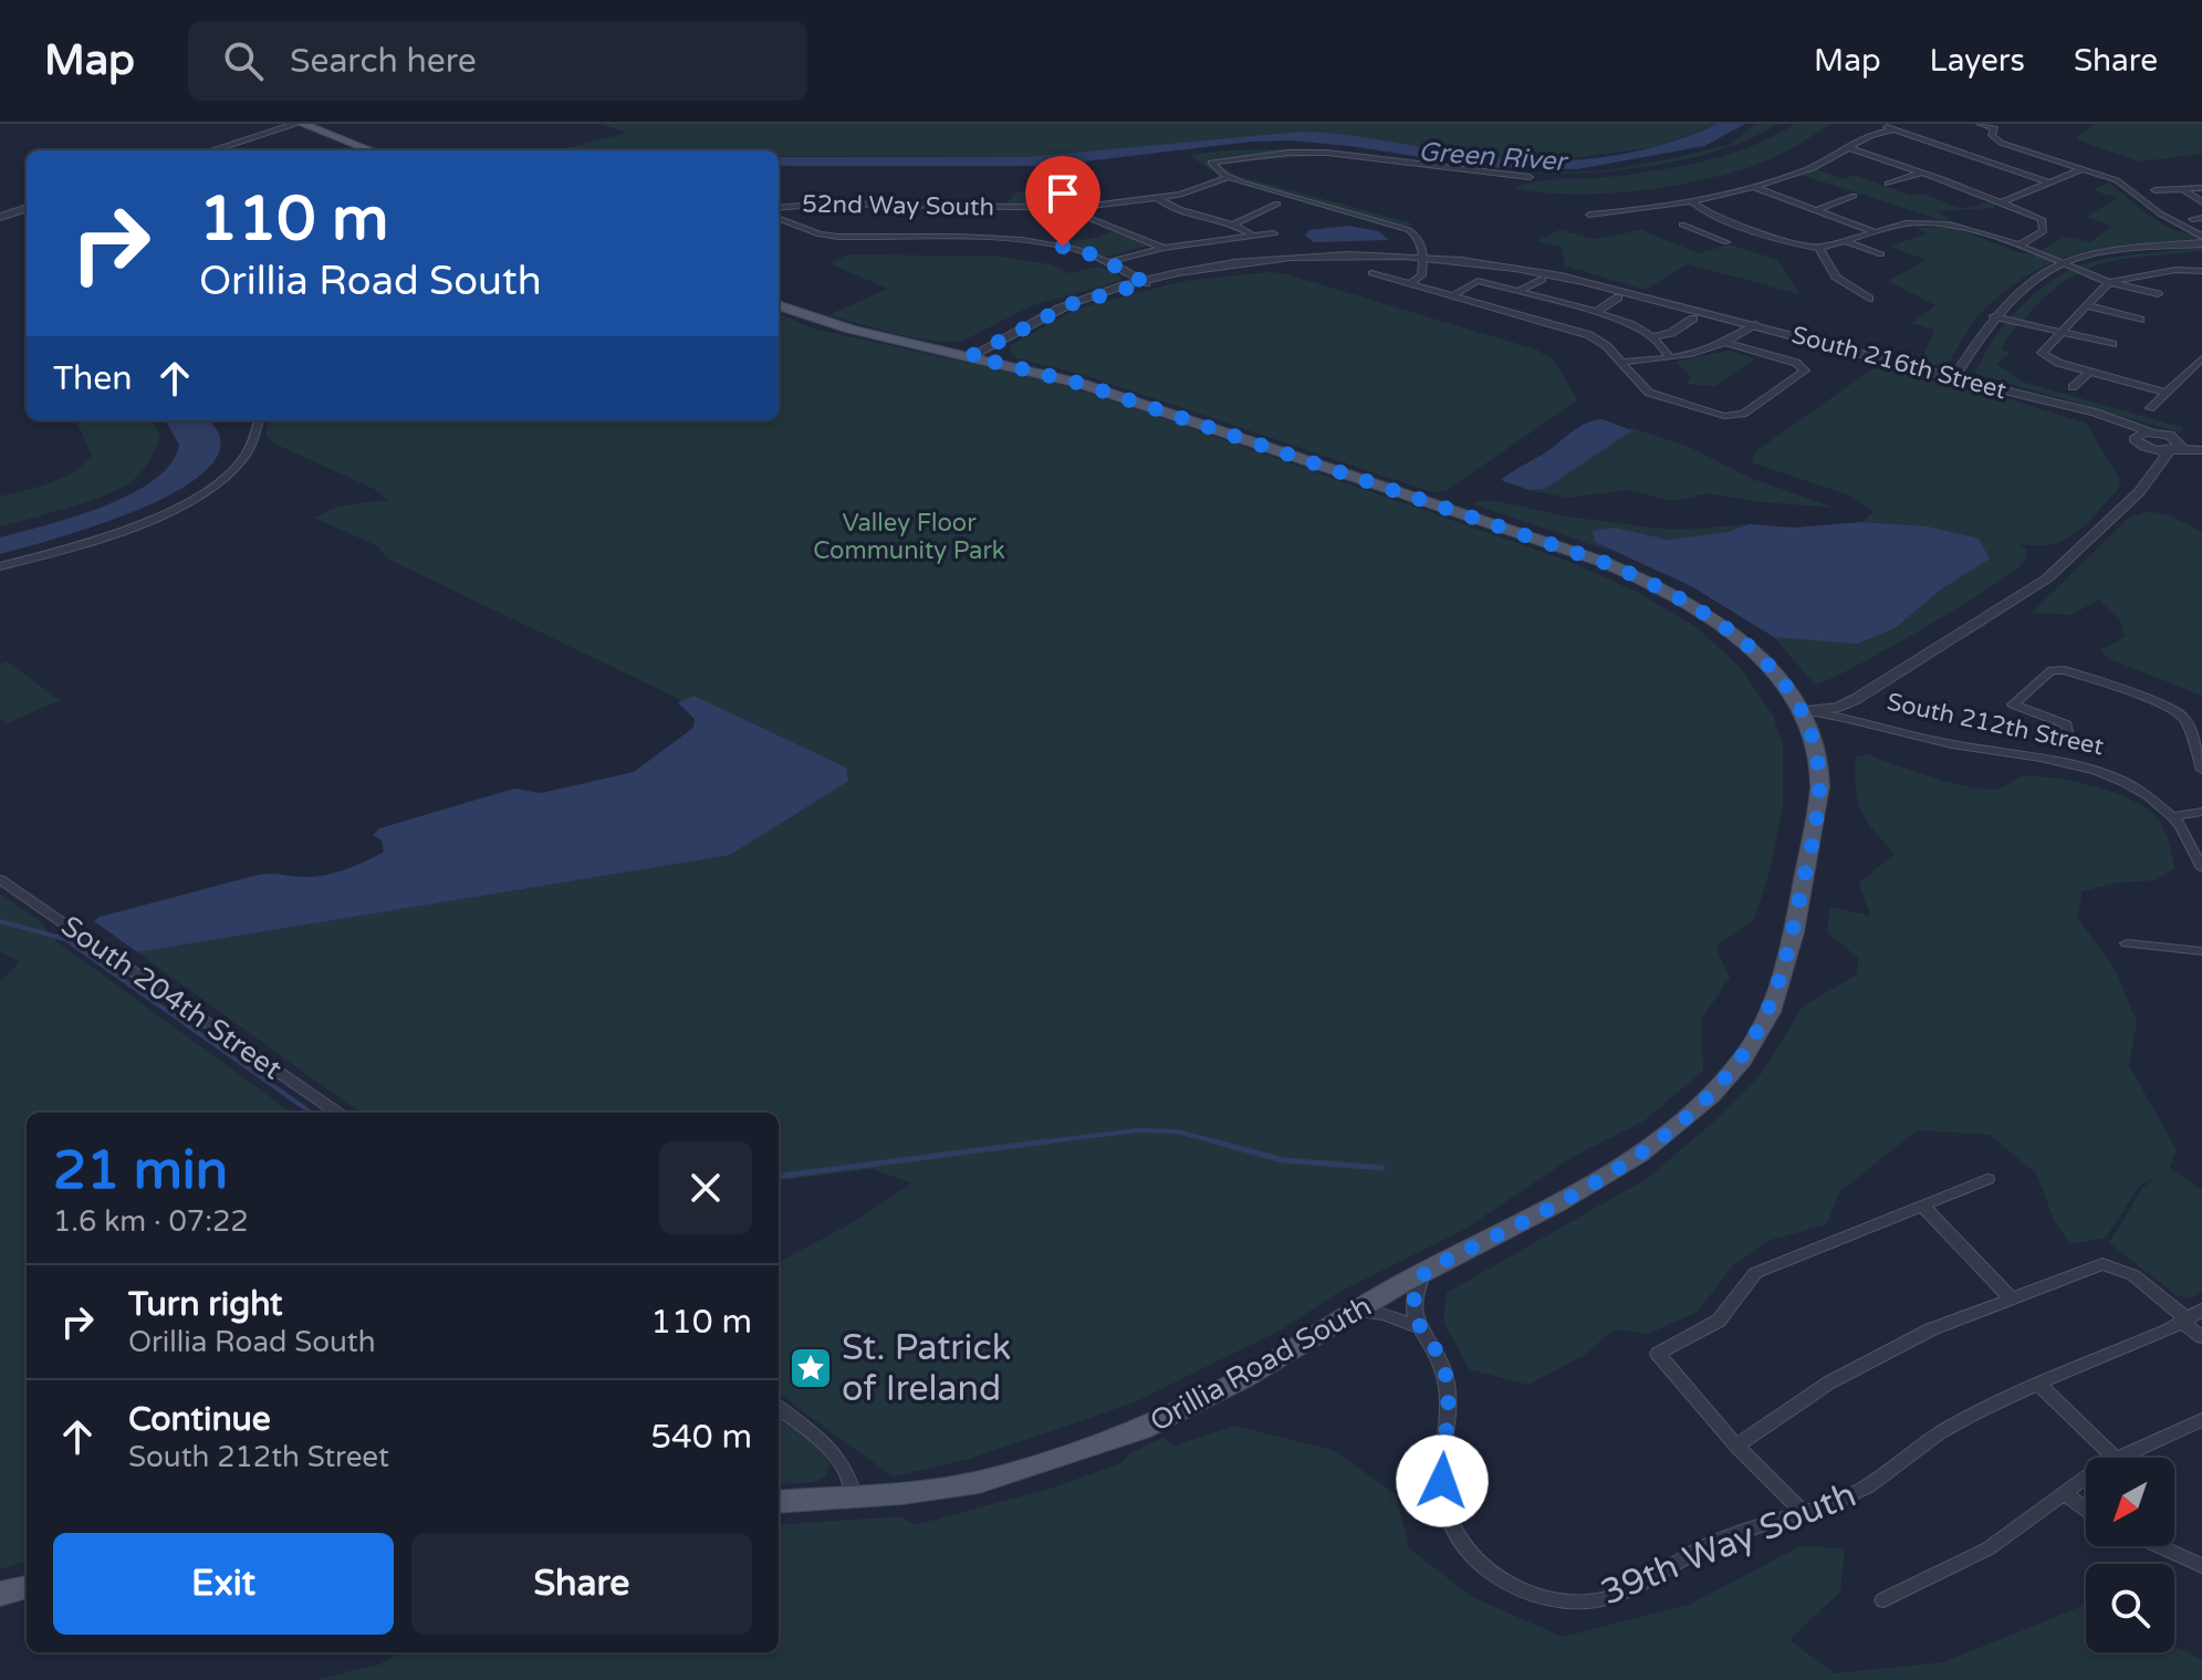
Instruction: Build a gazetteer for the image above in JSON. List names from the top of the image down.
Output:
{
  "streets": {
    "main road": ["Orillia Road South"],
    "street": [
      "52nd Way South",
      "South 216th Street",
      "South 212th Street",
      "South 204th Street",
      "39th Way South"
    ]
  },
  "crossings": [
    ["South 212th Street", "Orillia Road South"]
  ],
  "water": ["Green River"],
  "parks": ["Valley Floor Community Park"],
  "places": {
    "place": ["St. Patrick of Ireland"]
  },
  "north": "bottom left",
  "page": {
    "header": "Map",
    "search": "Search here",
    "nav": ["Map", "Layers", "Share"],
    "turn": ["110 m", "Orillia Road South"],
    "then": "Then",
    "heading": ["21 min", "1.6 km · 07:22"],
    "list": [
      {
        "name": "Turn right",
        "note": "Orillia Road South",
        "value": "110 m"
      },
      {
        "name": "Continue",
        "note": "South 212th Street",
        "value": "540 m"
      }
    ],
    "buttons": ["Exit", "Share"]
  }
}
